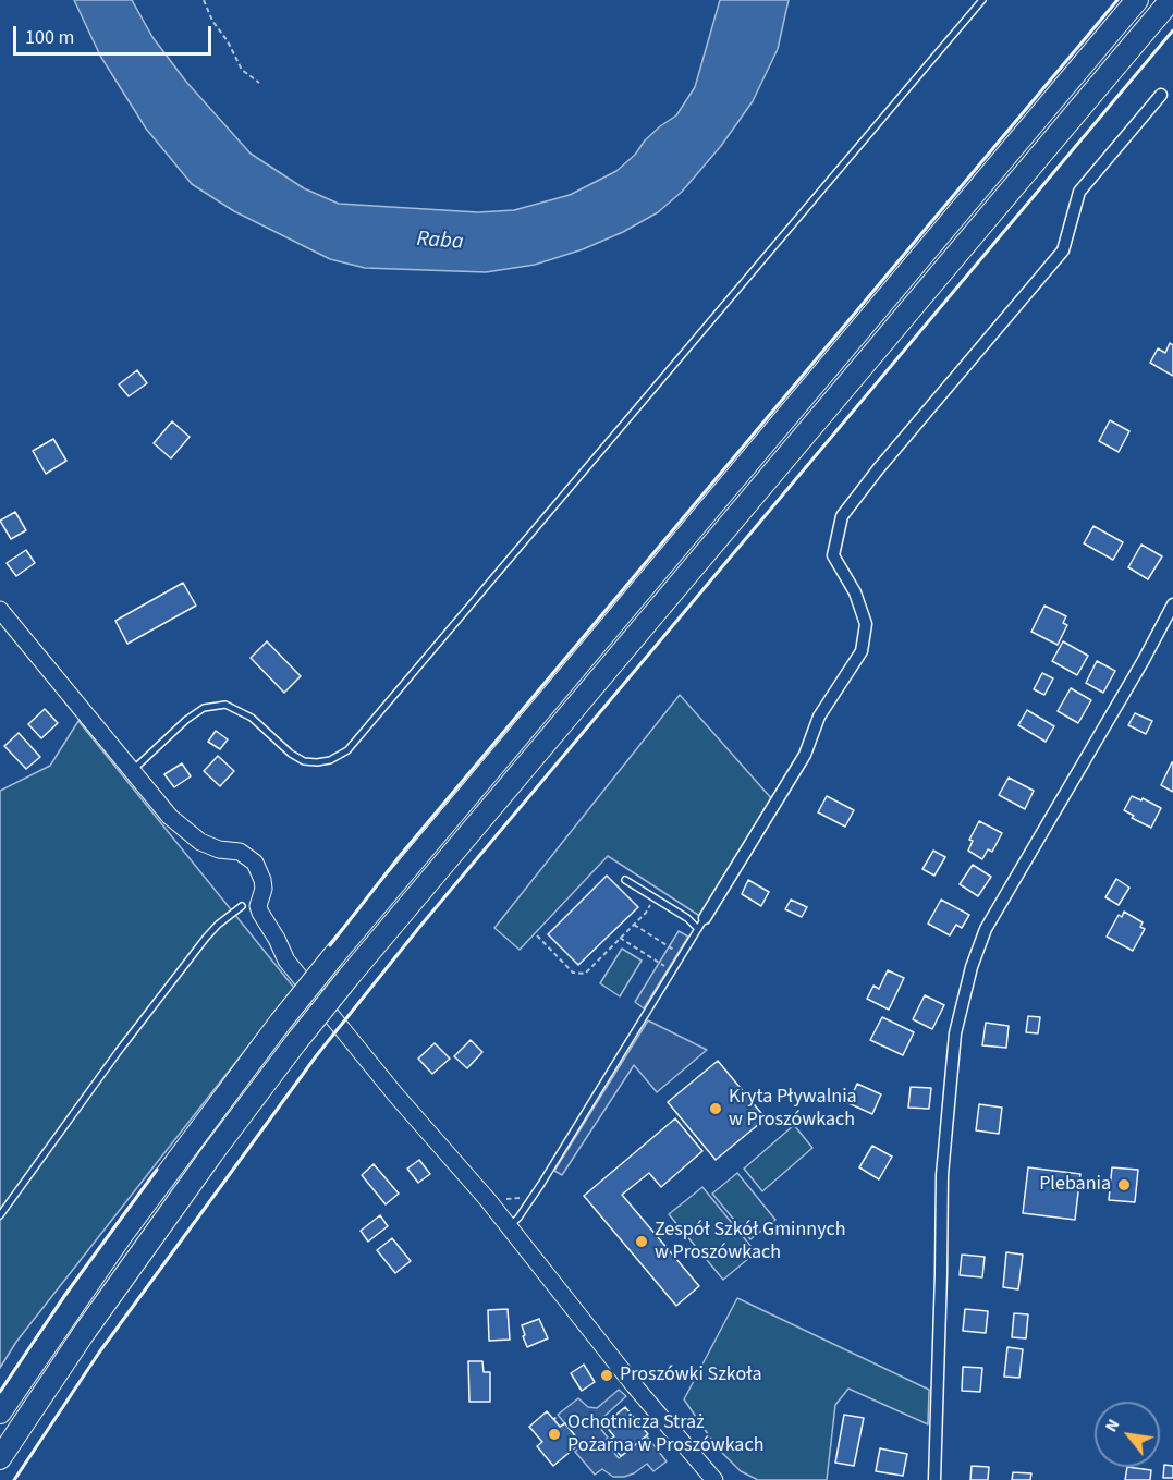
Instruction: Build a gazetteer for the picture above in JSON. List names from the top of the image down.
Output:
{
  "water": ["Raba"],
  "places": [
    "Kryta Pływalnia w Proszówkach",
    "Plebania",
    "Zespół Szkół Gminnych w Proszówkach",
    "Proszówki Szkoła",
    "Ochotnicza Straż Pożarna w Proszówkach"
  ],
  "scale_bar": "100 m",
  "north": "top left"
}
